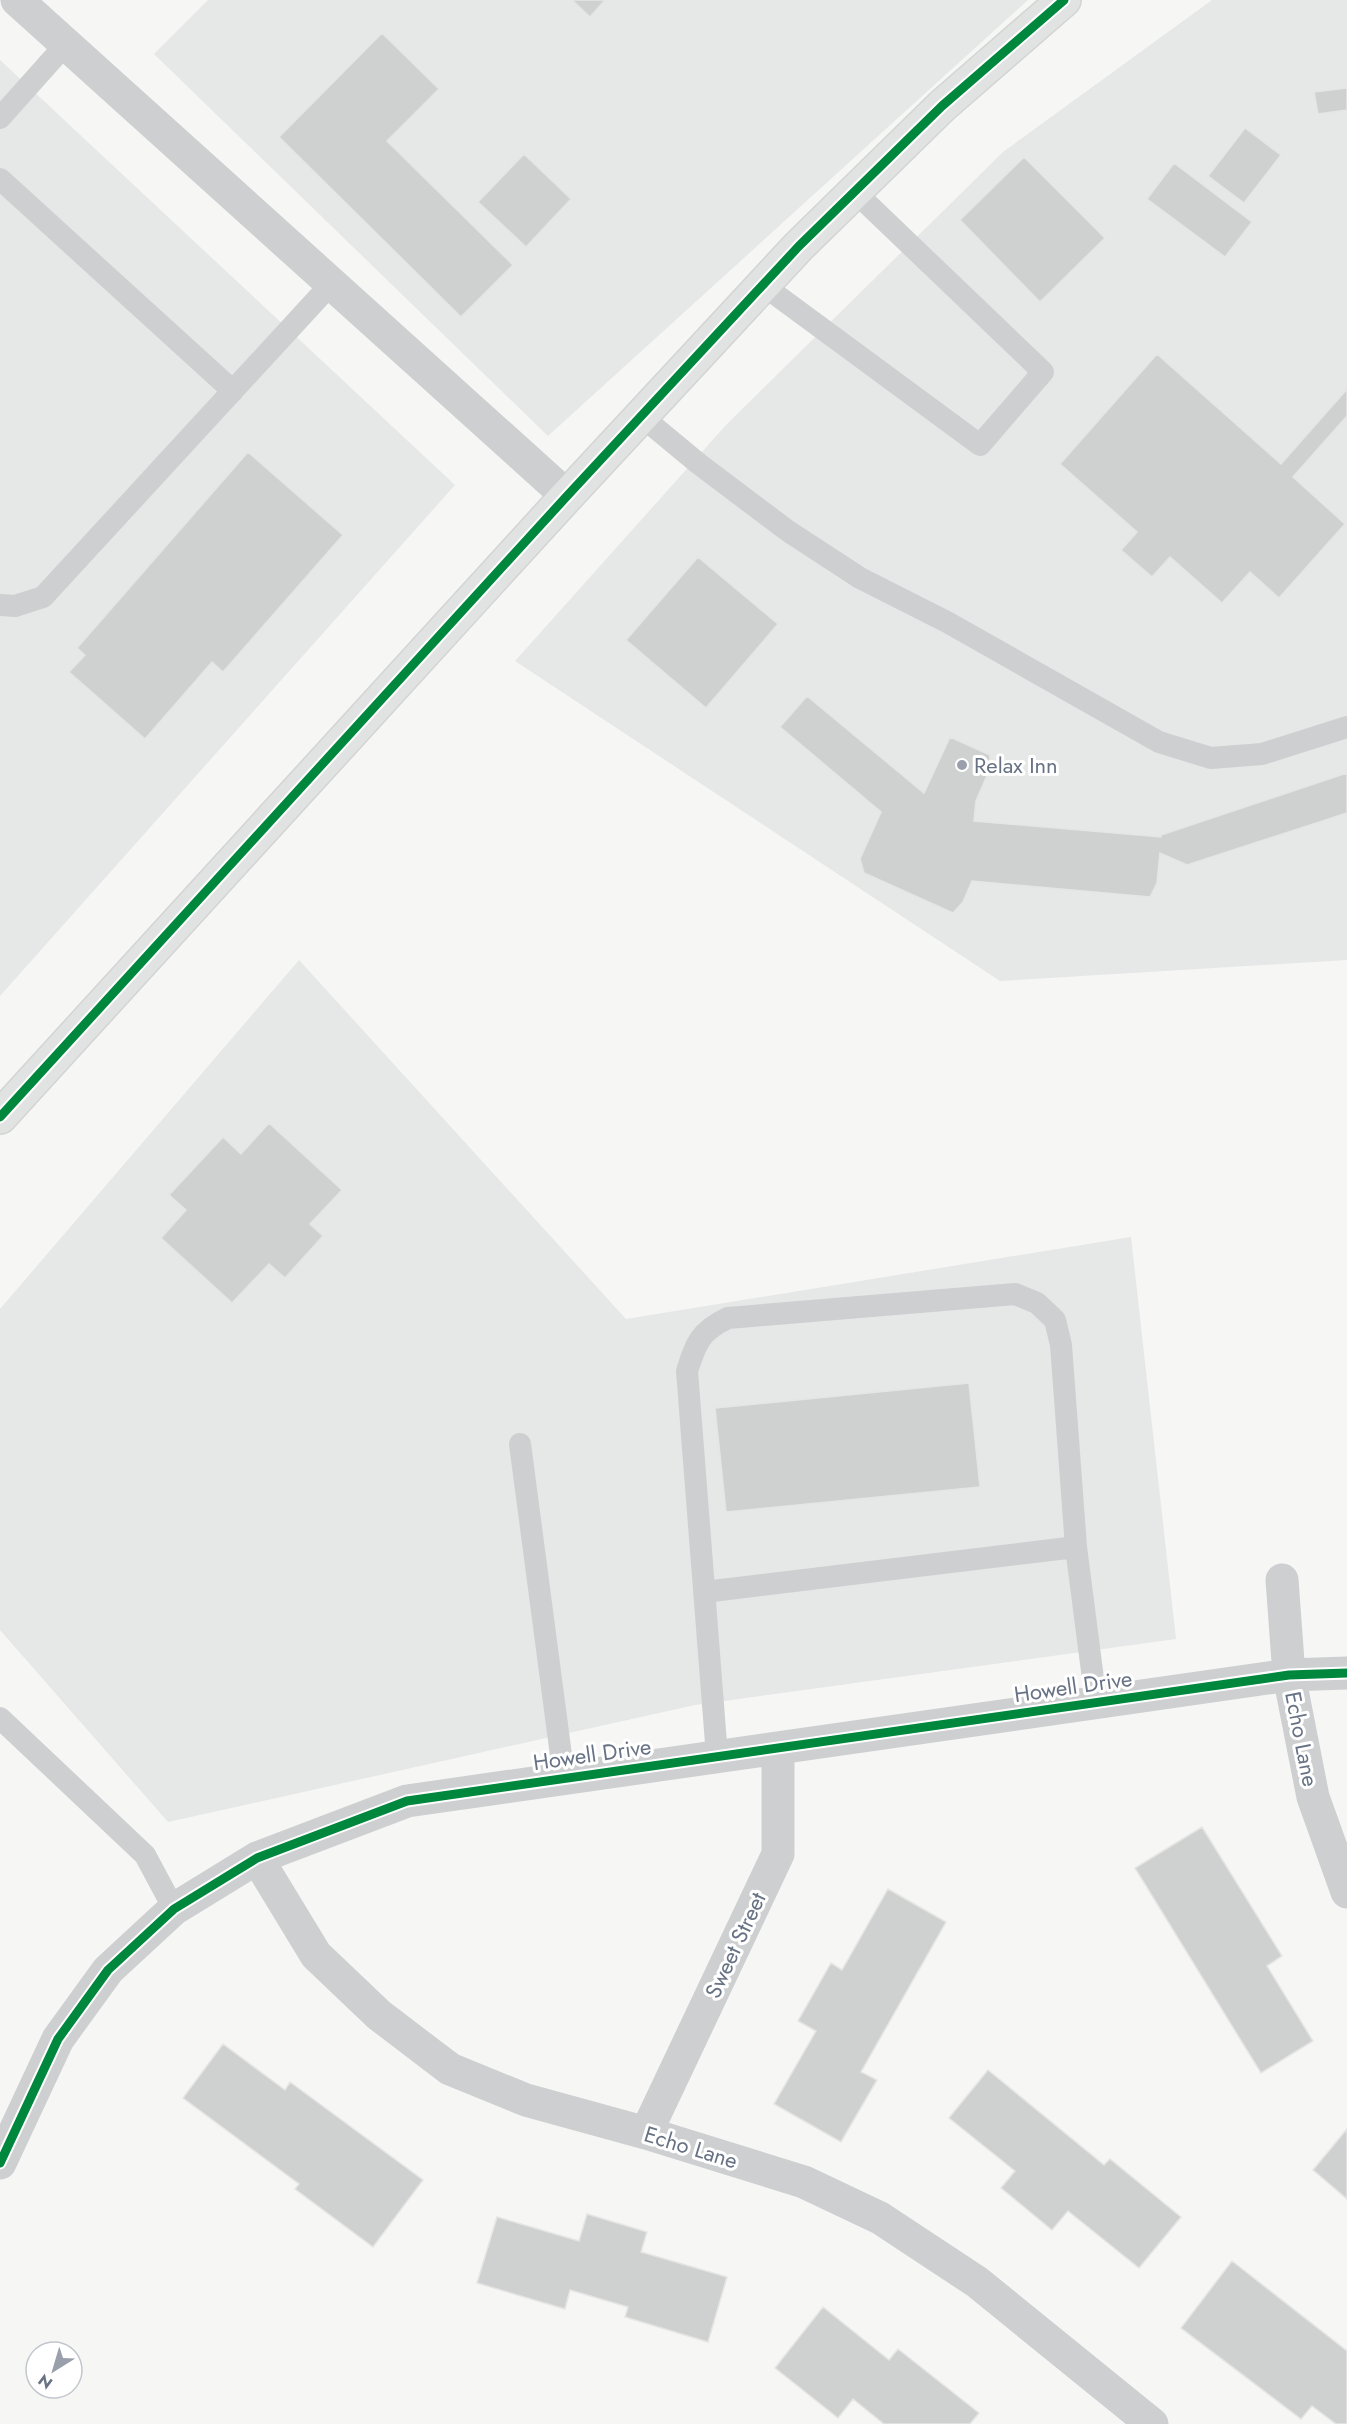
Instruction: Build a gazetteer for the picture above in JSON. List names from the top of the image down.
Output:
{
  "streets": {
    "street": ["Howell Drive", "Echo Lane", "Sweet Street"]
  },
  "crossings": [
    ["Howell Drive", "Echo Lane"],
    ["Howell Drive", "Sweet Street"],
    ["Echo Lane", "Sweet Street"]
  ],
  "places": ["Relax Inn"],
  "north": "bottom left"
}
